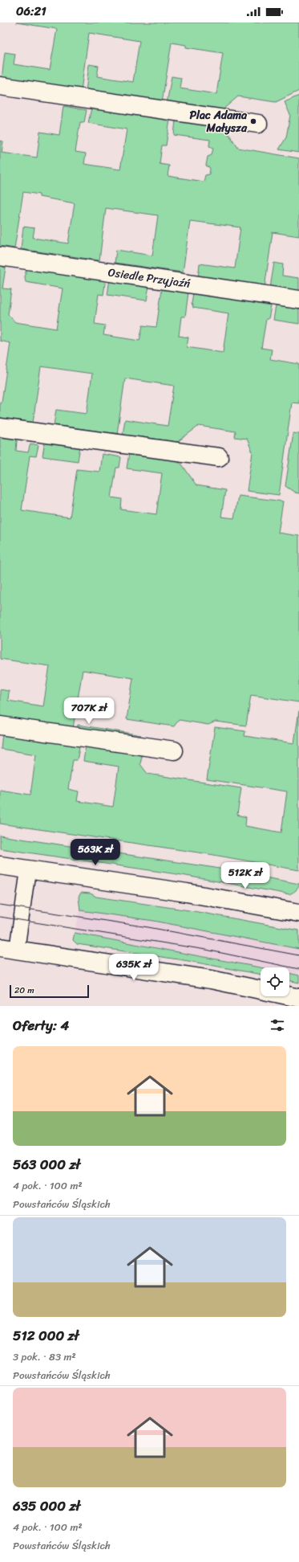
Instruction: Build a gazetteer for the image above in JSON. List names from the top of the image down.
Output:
{
  "streets": {
    "street": ["Osiedle Przyjaźń"]
  },
  "places": ["Plac Adama Małysza"],
  "scale_bar": "20 m",
  "page": {
    "status": "06:21",
    "price": [
      "707K zł",
      "563K zł",
      "512K zł",
      "635K zł"
    ],
    "scale": "20 m",
    "heading": "Oferty: 4",
    "list": [
      {
        "name": "563 000 zł",
        "note": "4 pok. · 100 m² · Powstańców Śląskich"
      },
      {
        "name": "512 000 zł",
        "note": "3 pok. · 83 m² · Powstańców Śląskich"
      },
      {
        "name": "635 000 zł",
        "note": "4 pok. · 100 m² · Powstańców Śląskich"
      }
    ]
  }
}
